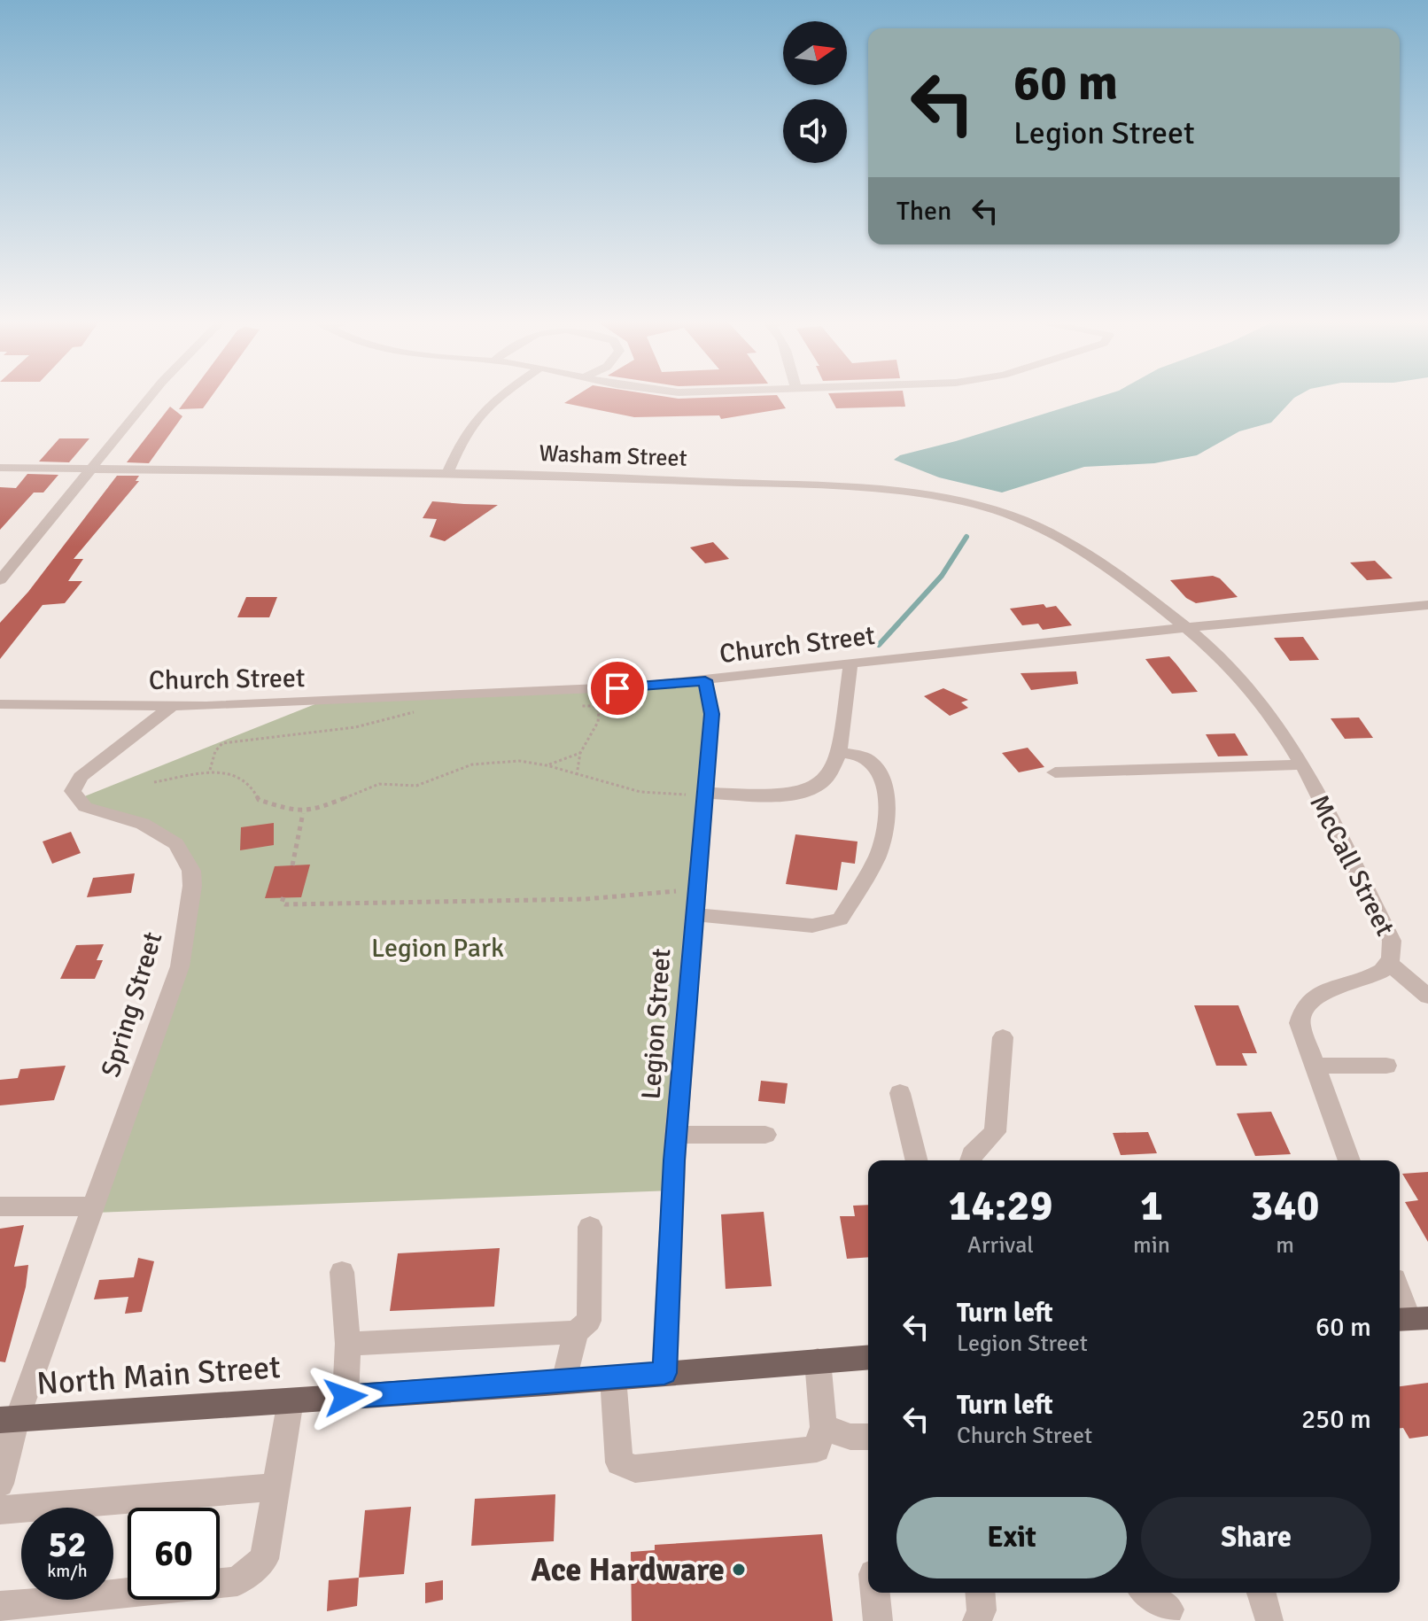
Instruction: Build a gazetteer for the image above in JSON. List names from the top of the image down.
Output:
{
  "streets": {
    "main road": ["North Main Street"],
    "street": [
      "Washam Street",
      "Church Street",
      "McCall Street",
      "Spring Street",
      "Legion Street"
    ]
  },
  "crossings": [
    ["Washam Street", "Church Street"],
    ["Washam Street", "McCall Street"],
    ["Church Street", "McCall Street"],
    ["Church Street", "Spring Street"],
    ["Church Street", "Legion Street"],
    ["Spring Street", "North Main Street"],
    ["Legion Street", "North Main Street"]
  ],
  "parks": ["Legion Park"],
  "places": ["Ace Hardware"],
  "north": "right",
  "page": {
    "turn": ["60 m", "Legion Street"],
    "then": "Then",
    "eta": [
      "14:29",
      "Arrival",
      "1",
      "min",
      "340",
      "m"
    ],
    "list": [
      {
        "name": "Turn left",
        "note": "Legion Street",
        "value": "60 m"
      },
      {
        "name": "Turn left",
        "note": "Church Street",
        "value": "250 m"
      }
    ],
    "buttons": ["Exit", "Share"],
    "speed": "52 km/h",
    "limit": "60"
  }
}
